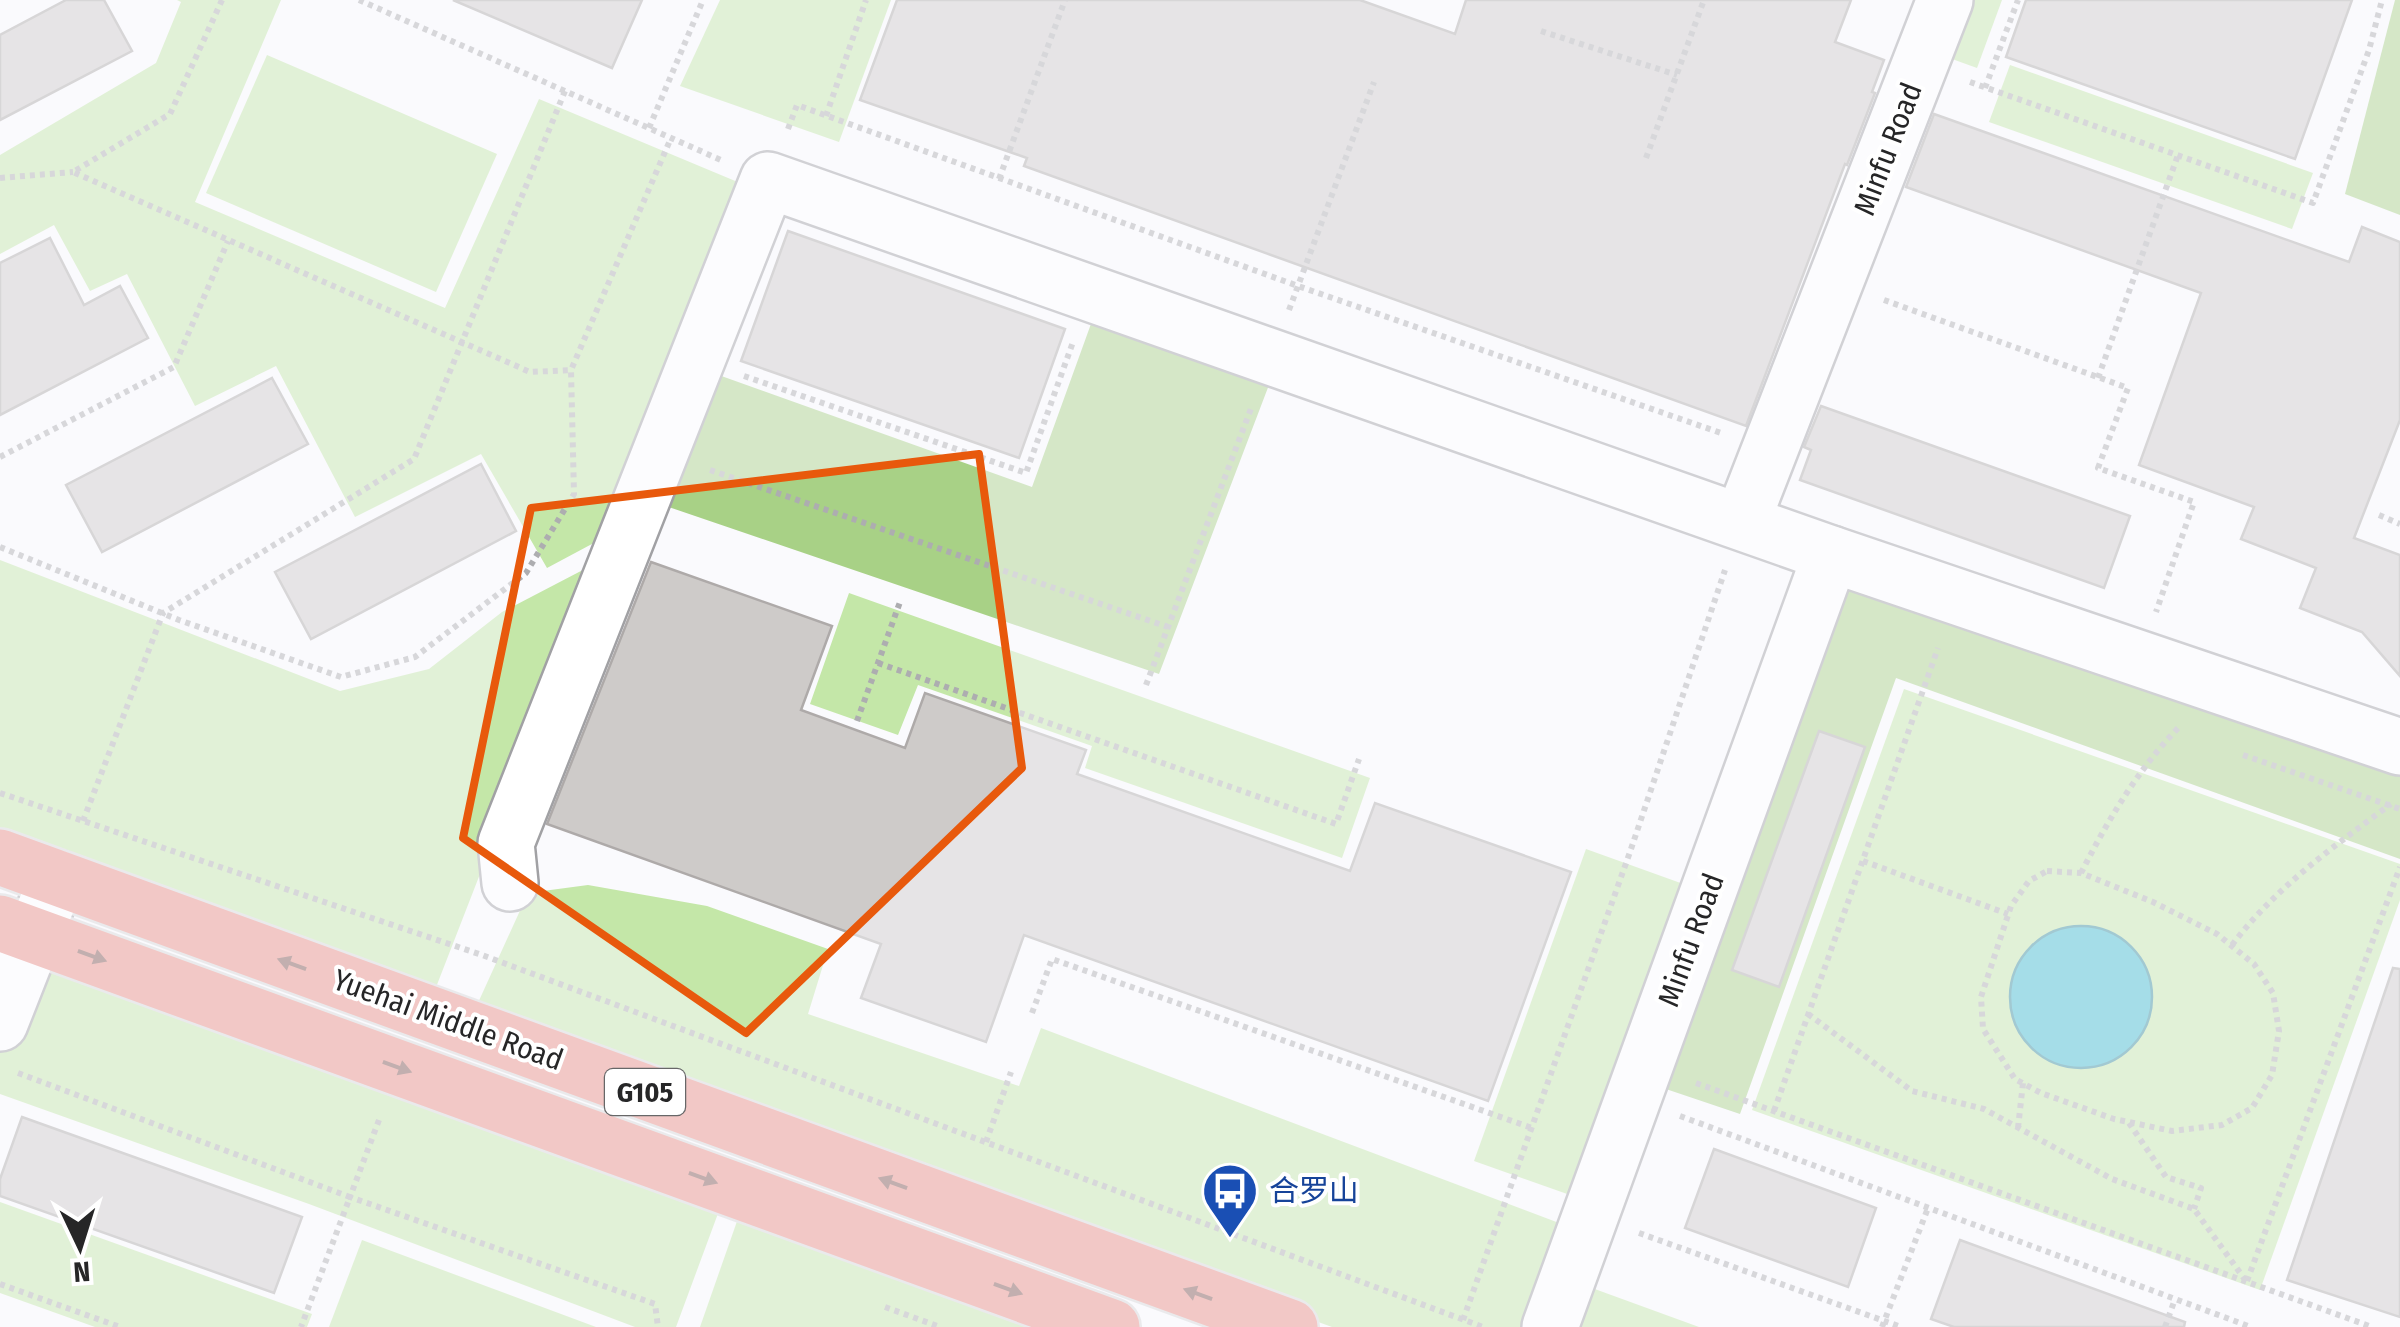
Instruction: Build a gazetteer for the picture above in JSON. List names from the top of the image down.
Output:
{
  "streets": {
    "highway": ["Yuehai Middle Road", "G105"],
    "lane": ["Minfu Road"]
  },
  "places": {
    "bus stop": ["合罗山"]
  },
  "north": "bottom"
}
